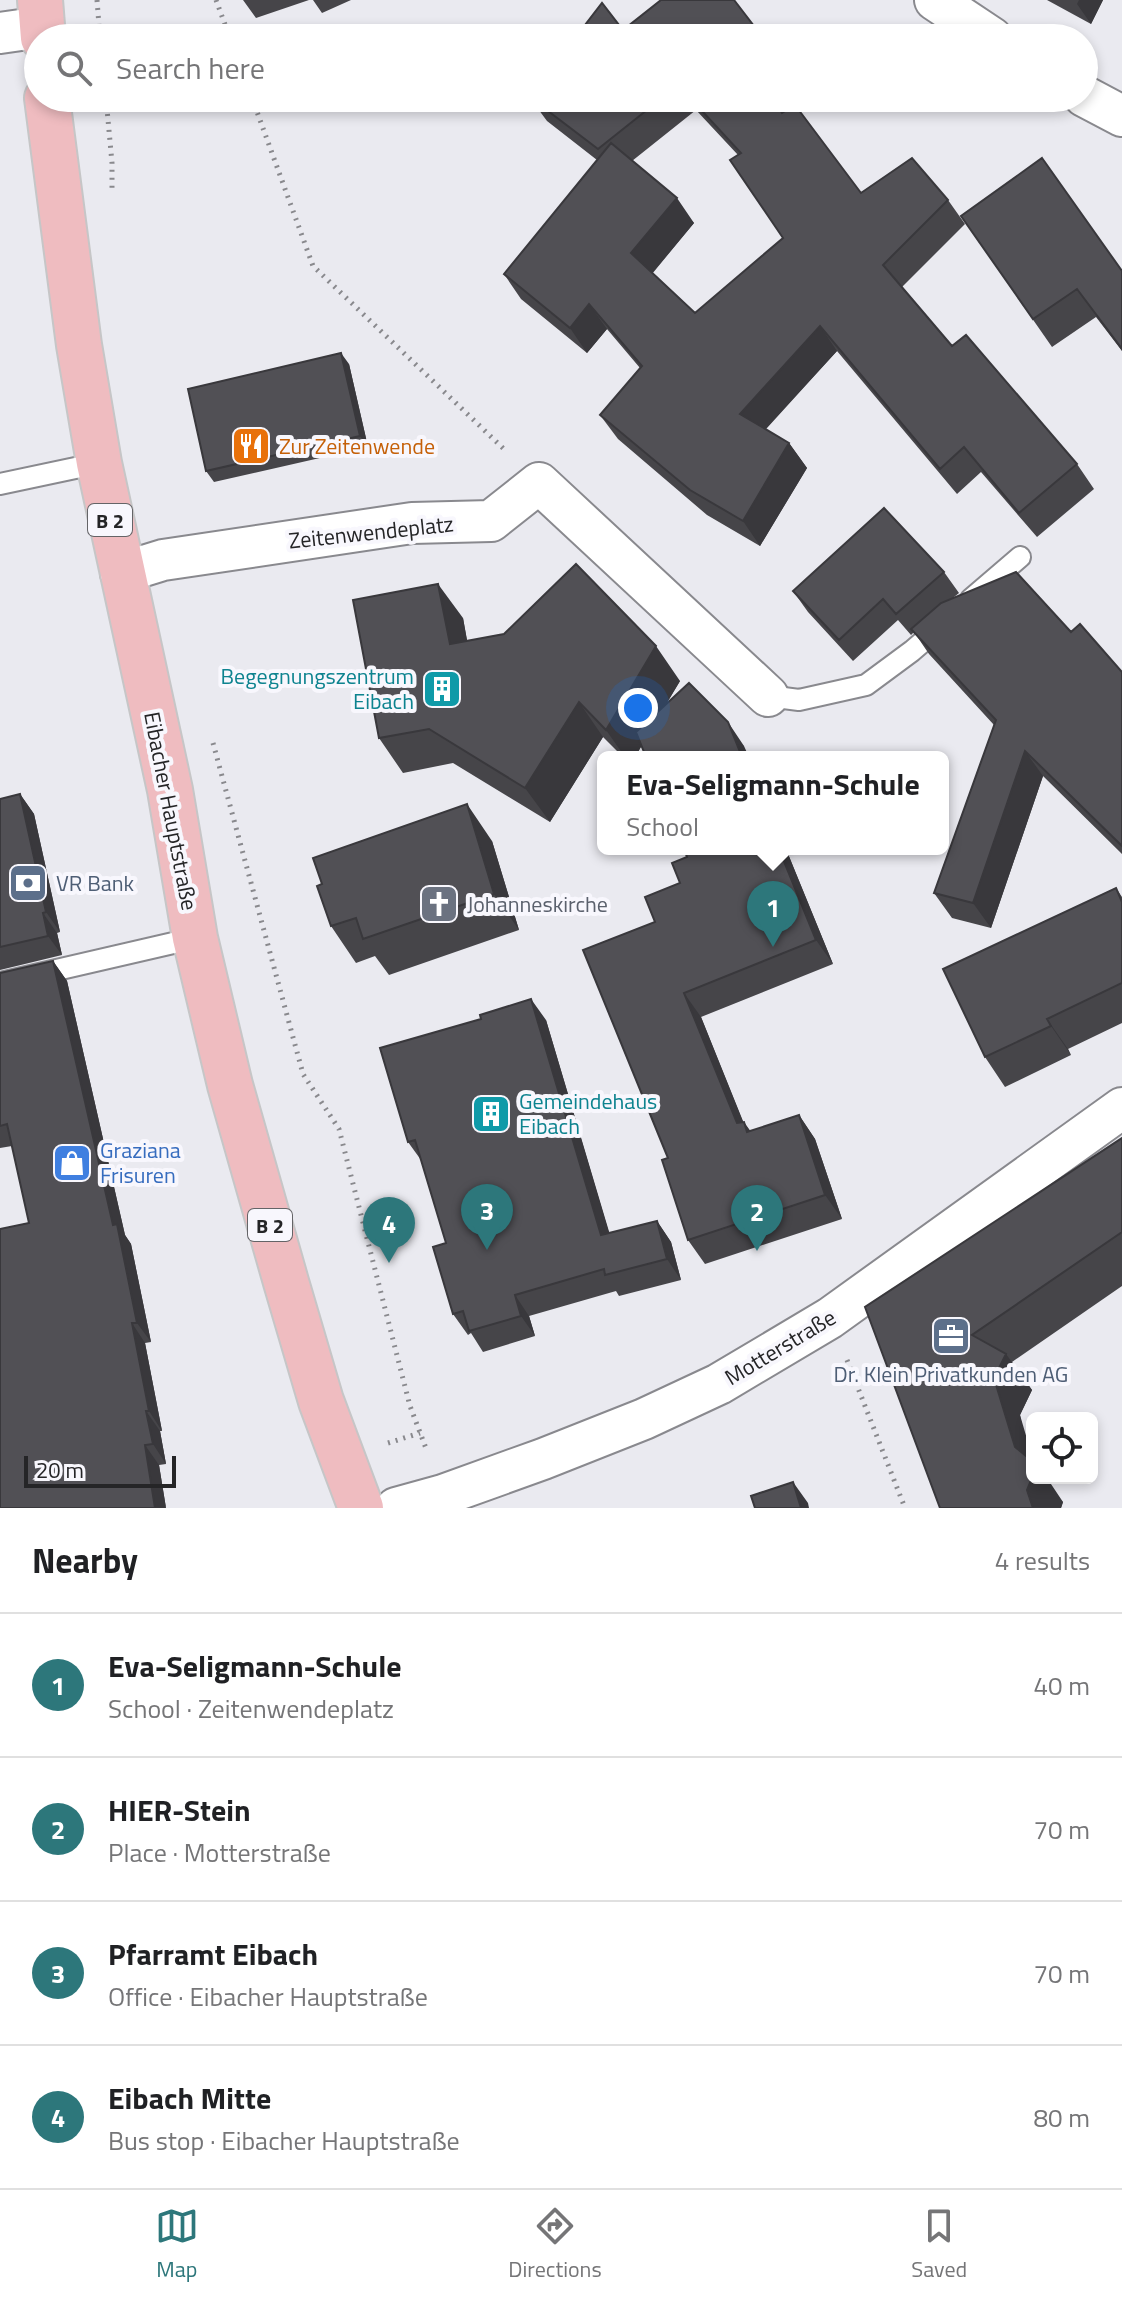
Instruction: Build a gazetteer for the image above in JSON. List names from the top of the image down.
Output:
{
  "streets": {
    "main road": ["B 2", "Eibacher Hauptstraße"],
    "street": ["Zeitenwendeplatz", "Motterstraße"]
  },
  "crossings": [
    ["Zeitenwendeplatz", "Eibacher Hauptstraße"]
  ],
  "places": {
    "restaurant": ["Zur Zeitenwende"],
    "building": ["Begegnungszentrum Eibach", "Gemeindehaus Eibach"],
    "bank": ["VR Bank"],
    "church": ["Johanneskirche"],
    "shop": ["Graziana Frisuren"],
    "office": ["Dr. Klein Privatkunden AG"]
  },
  "scale_bar": "20 m",
  "page": {
    "search": "Search here",
    "popup": ["Eva-Seligmann-Schule", "School"],
    "pins": [
      "1",
      "3",
      "2",
      "4"
    ],
    "scale": "20 m",
    "heading": ["Nearby", "4 results"],
    "list": [
      {
        "mark": "1",
        "name": "Eva-Seligmann-Schule",
        "note": "School · Zeitenwendeplatz",
        "value": "40 m"
      },
      {
        "mark": "2",
        "name": "HIER-Stein",
        "note": "Place · Motterstraße",
        "value": "70 m"
      },
      {
        "mark": "3",
        "name": "Pfarramt Eibach",
        "note": "Office · Eibacher Hauptstraße",
        "value": "70 m"
      },
      {
        "mark": "4",
        "name": "Eibach Mitte",
        "note": "Bus stop · Eibacher Hauptstraße",
        "value": "80 m"
      }
    ],
    "nav": ["Map", "Directions", "Saved"]
  }
}
